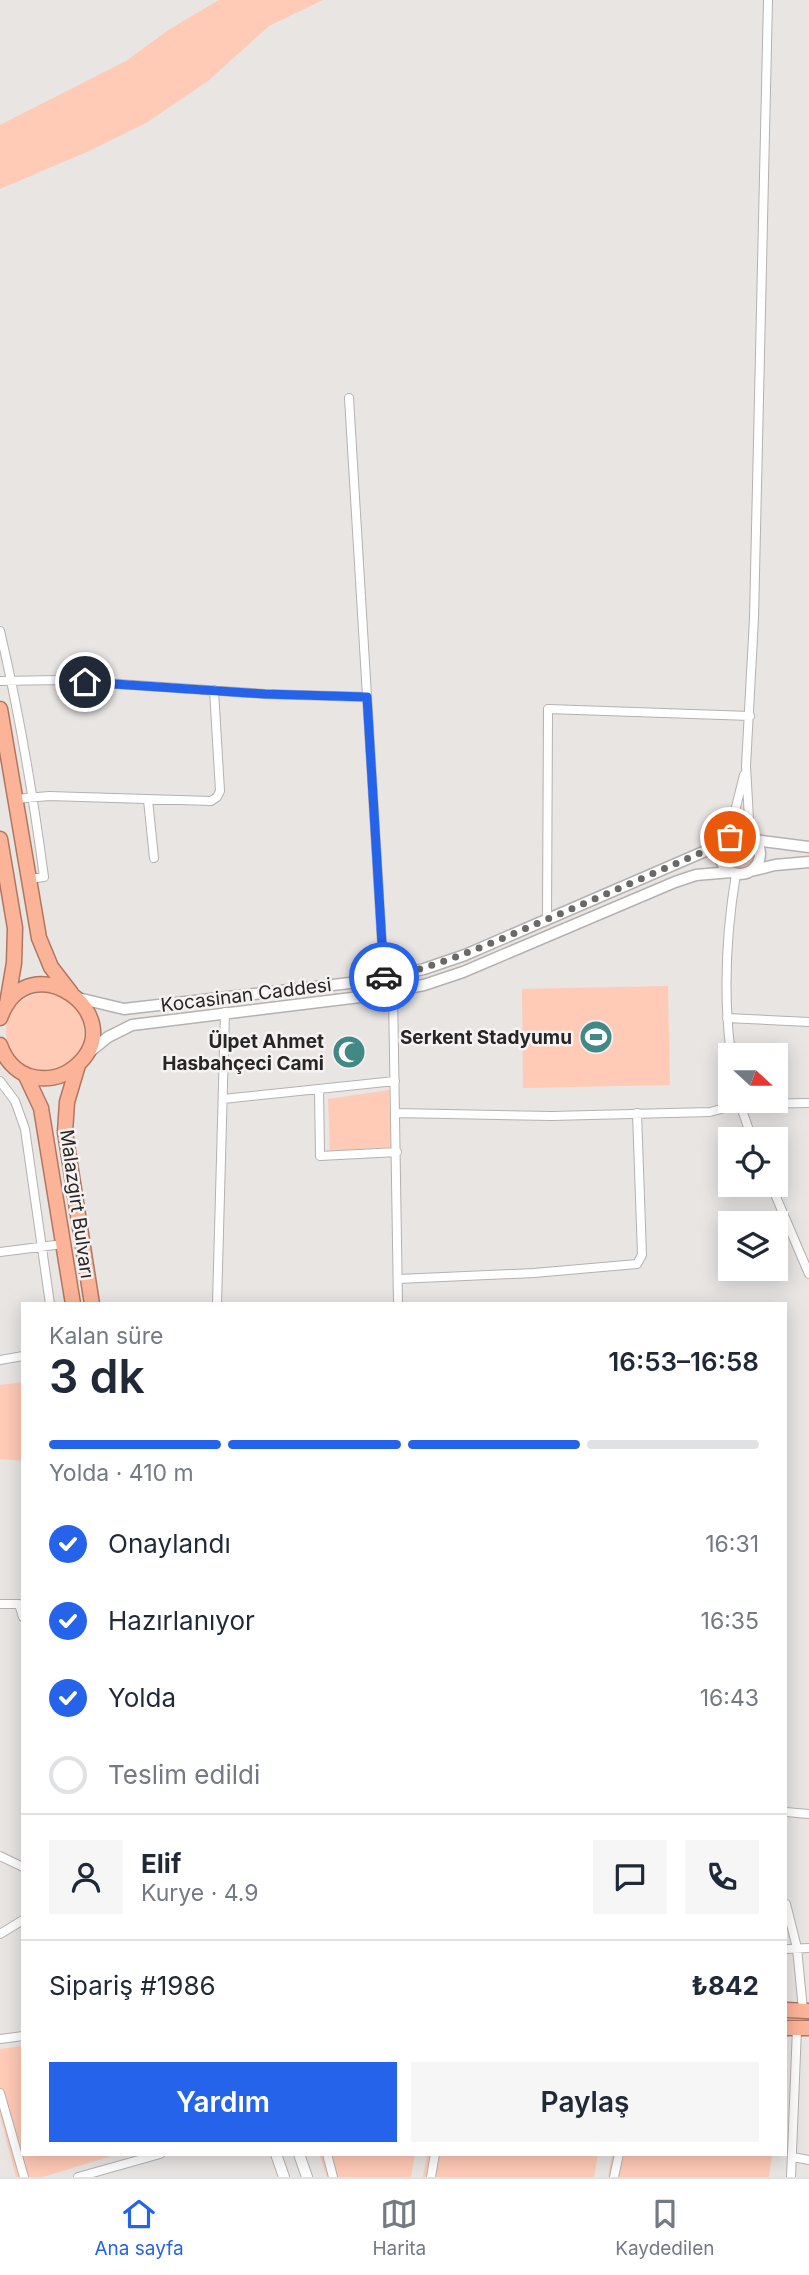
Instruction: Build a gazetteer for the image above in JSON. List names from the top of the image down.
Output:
{
  "streets": {
    "highway": ["Malazgirt Bulvarı"],
    "main road": ["Kocasinan Caddesi"]
  },
  "crossings": [
    ["Kocasinan Caddesi", "Malazgirt Bulvarı"]
  ],
  "places": {
    "sports": ["Serkent Stadyumu"],
    "mosque": ["Ülpet Ahmet Hasbahçeci Cami"]
  },
  "north": "right",
  "page": {
    "heading": ["3 dk", "Kalan süre", "16:53–16:58"],
    "panel": [
      "Elif",
      "Kurye · 4.9",
      "Sipariş #1986",
      "₺842"
    ],
    "bar": "Yolda · 410 m",
    "list": [
      ["Onaylandı", "16:31"],
      ["Hazırlanıyor", "16:35"],
      ["Yolda", "16:43"],
      "Teslim edildi"
    ],
    "buttons": ["Yardım", "Paylaş"],
    "tabs": ["Ana sayfa", "Harita", "Kaydedilen"]
  }
}
